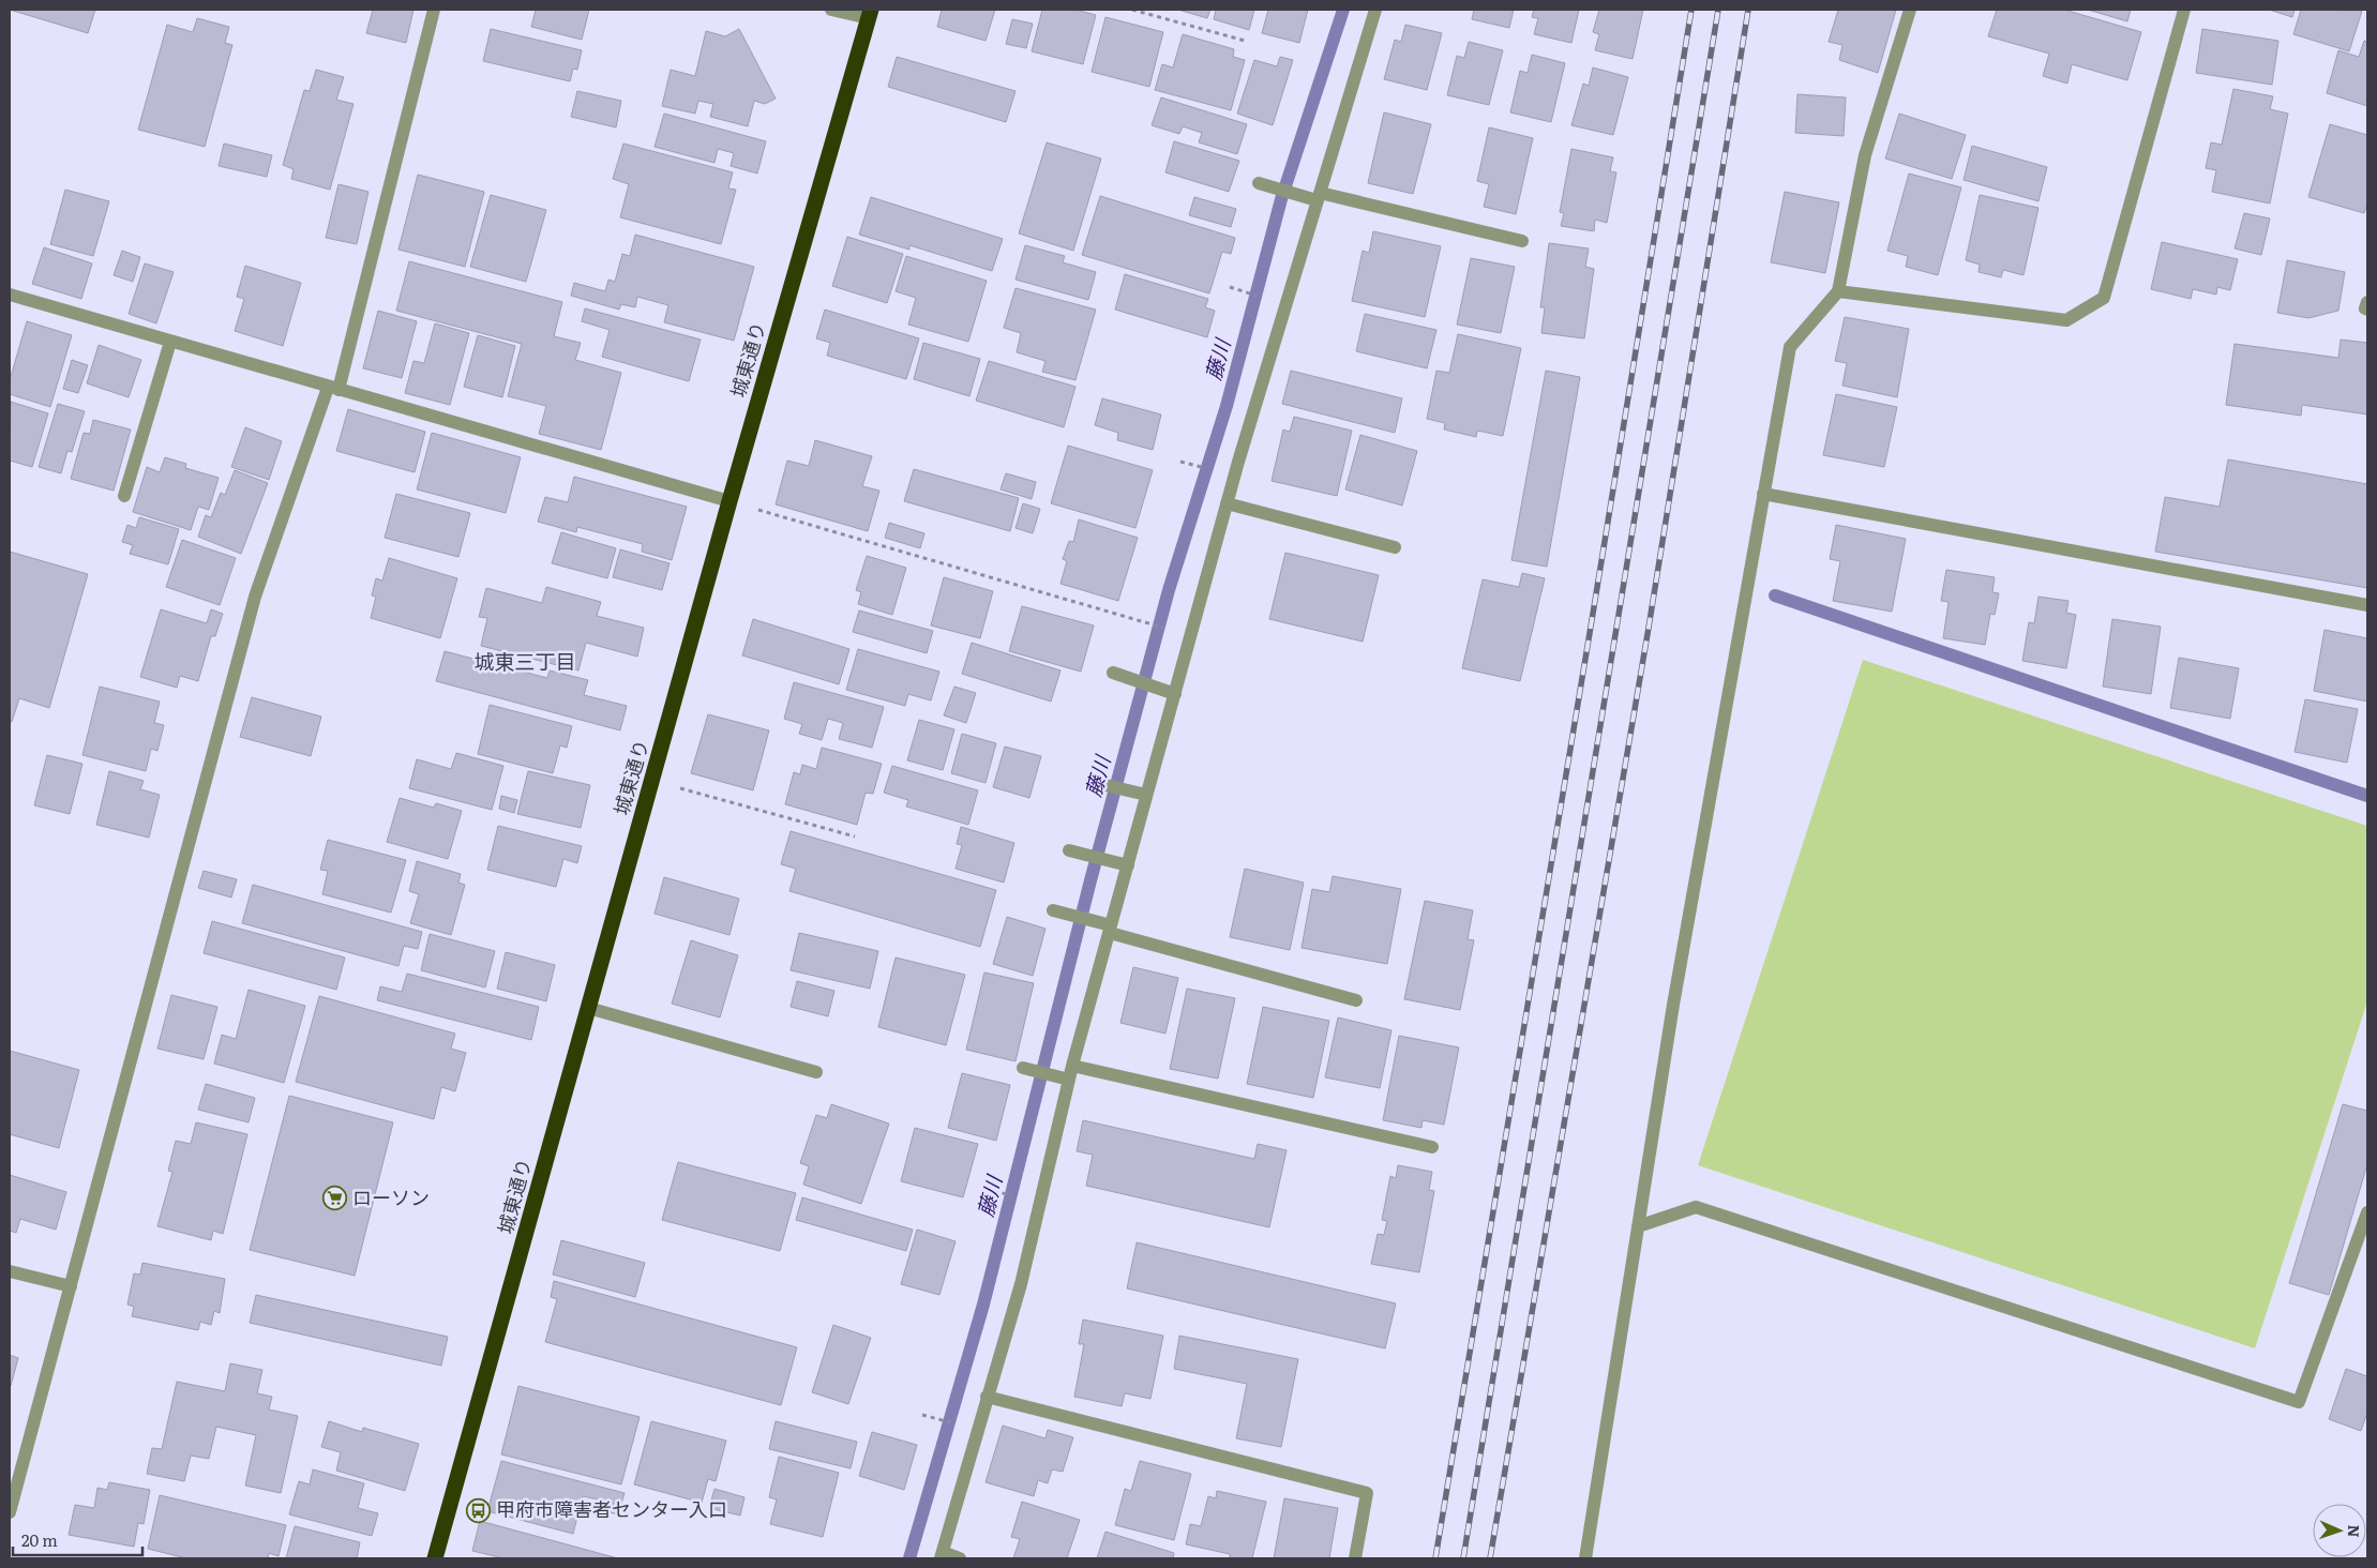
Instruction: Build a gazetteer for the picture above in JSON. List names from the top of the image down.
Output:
{
  "streets": {
    "highway": ["城東通り"]
  },
  "districts": ["城東三丁目"],
  "water": ["藤川"],
  "places": {
    "supermarket": ["ローソン"],
    "bus stop": ["甲府市障害者センター入口"]
  },
  "scale_bar": "20 m",
  "north": "right"
}
